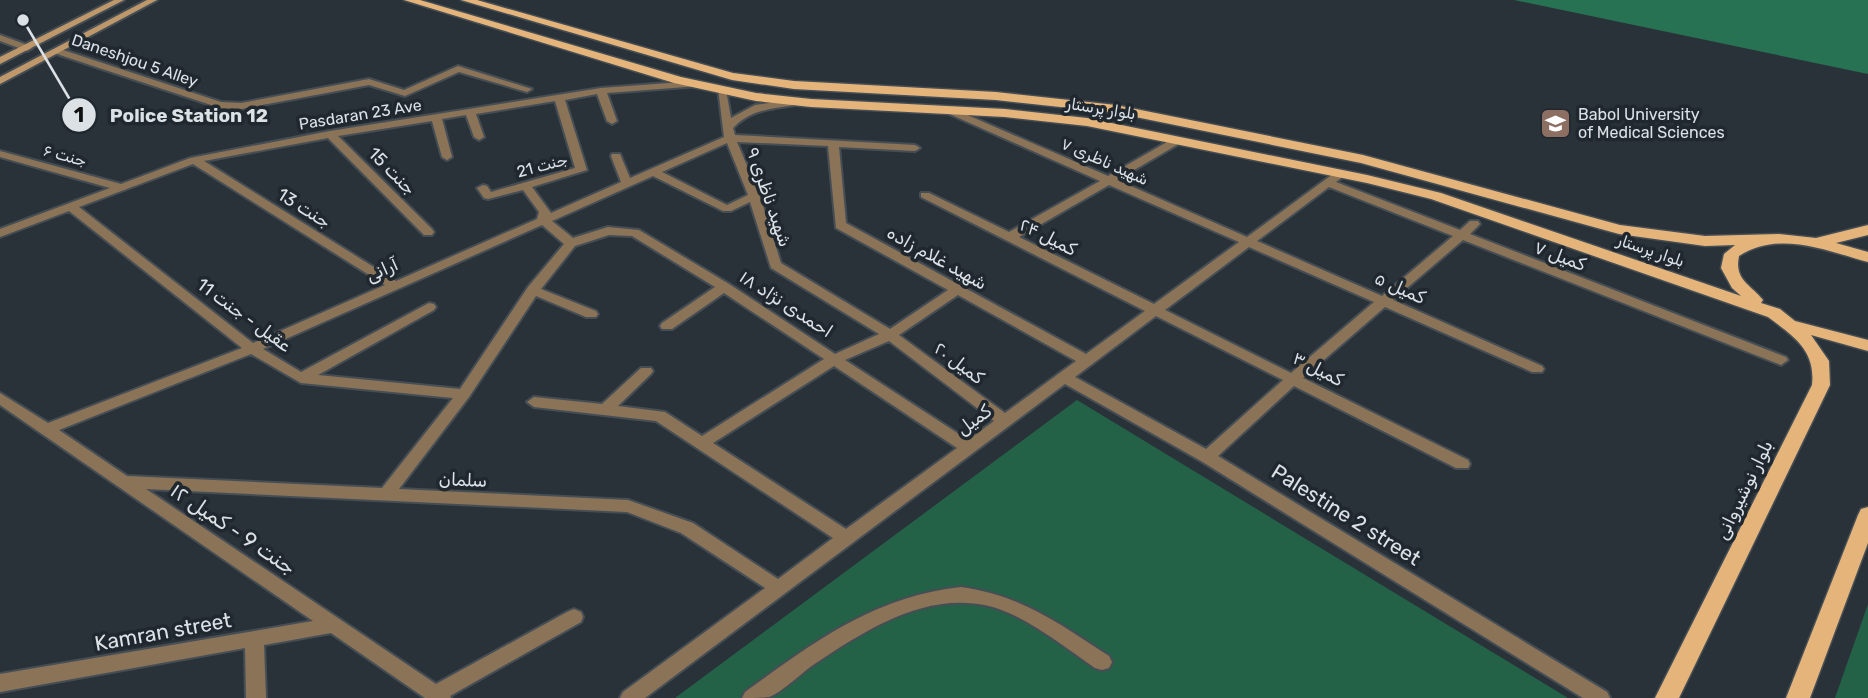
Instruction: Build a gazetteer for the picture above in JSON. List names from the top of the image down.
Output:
{
  "streets": {
    "main road": ["بلوار پرستار", "بلوار نوشیروانی"],
    "street": [
      "Daneshjou 5 Alley",
      "Pasdaran 23 Ave",
      "جنت ۶",
      "شهید ناظری ۷",
      "جنت 21",
      "جنت 15",
      "شهید ناظری ۹",
      "جنت 13",
      "کمیل ۲۴",
      "کمیل ۷",
      "شهید غلام زاده",
      "آرانی",
      "کمیل ۵",
      "احمدی نژاد ۱۸",
      "عقیل - جنت 11",
      "کمیل ۲۰",
      "کمیل ۳",
      "کمیل",
      "سلمان",
      "Palestine 2 street",
      "جنت 9 - کمیل ۱۲",
      "Kamran street"
    ]
  },
  "crossings": [
    ["بلوار پرستار", "Pasdaran 23 Ave"],
    ["بلوار پرستار", "شهید ناظری ۷"],
    ["بلوار پرستار", "شهید ناظری ۹"],
    ["بلوار پرستار", "کمیل ۷"],
    ["بلوار پرستار", "آرانی"],
    ["بلوار پرستار", "کمیل"],
    ["بلوار پرستار", "بلوار نوشیروانی"],
    ["Pasdaran 23 Ave", "جنت ۶"],
    ["Pasdaran 23 Ave", "جنت 21"],
    ["Pasdaran 23 Ave", "جنت 15"],
    ["Pasdaran 23 Ave", "جنت 13"],
    ["Pasdaran 23 Ave", "عقیل - جنت 11"],
    ["شهید ناظری ۷", "کمیل ۵"],
    ["شهید ناظری ۷", "کمیل"],
    ["شهید ناظری ۹", "آرانی"],
    ["شهید ناظری ۹", "کمیل ۲۰"],
    ["جنت 13", "آرانی"],
    ["کمیل ۲۴", "کمیل ۳"],
    ["کمیل ۲۴", "کمیل"],
    ["کمیل ۷", "کمیل"],
    ["شهید غلام زاده", "کمیل"],
    ["آرانی", "عقیل - جنت 11"],
    ["آرانی", "جنت 9 - کمیل ۱۲"],
    ["کمیل ۵", "کمیل"],
    ["احمدی نژاد ۱۸", "کمیل"],
    ["کمیل ۲۰", "کمیل"],
    ["کمیل ۳", "کمیل"],
    ["کمیل", "سلمان"],
    ["کمیل", "Palestine 2 street"],
    ["سلمان", "جنت 9 - کمیل ۱۲"],
    ["جنت 9 - کمیل ۱۲", "Kamran street"]
  ],
  "places": {
    "other": ["Police Station 12"],
    "school or university": ["Babol University of Medical Sciences"]
  }
}
